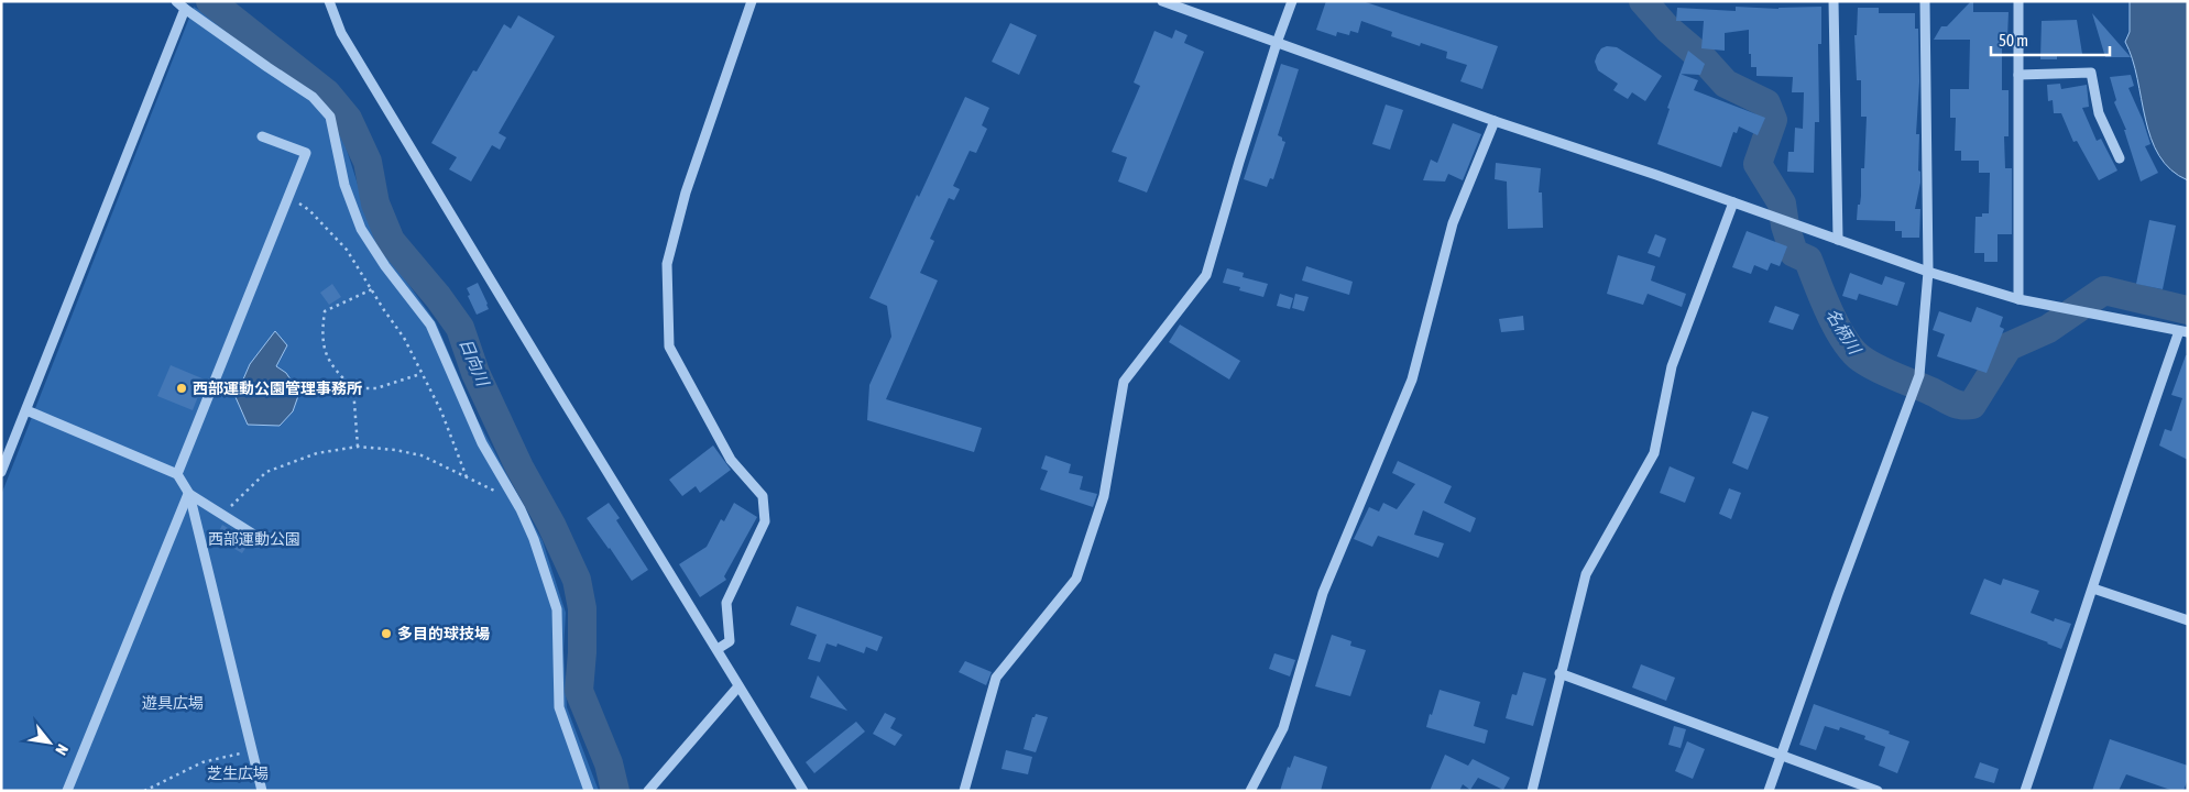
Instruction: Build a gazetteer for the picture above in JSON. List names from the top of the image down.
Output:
{
  "water": ["名柄川", "日向川"],
  "parks": ["西部運動公園", "遊具広場", "芝生広場"],
  "places": ["西部運動公園管理事務所", "多目的球技場"],
  "scale_bar": "50 m",
  "north": "bottom right"
}
